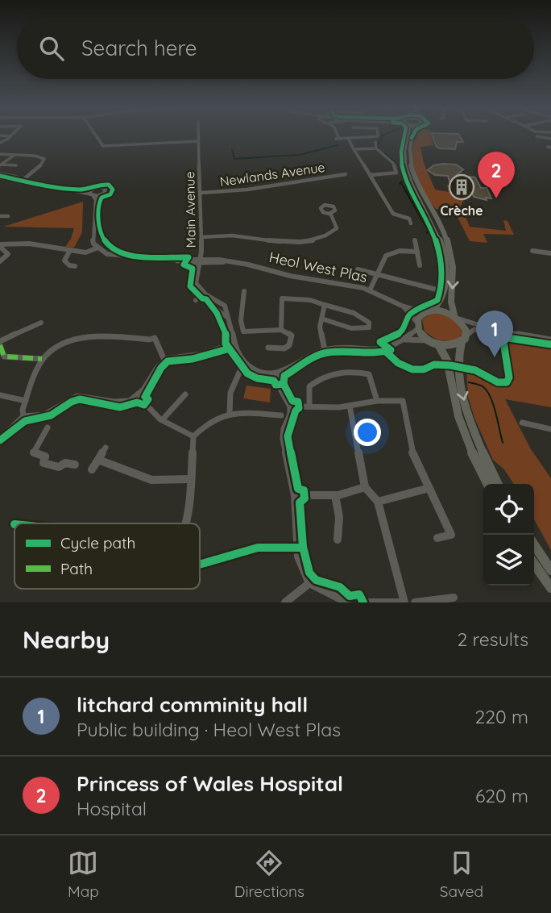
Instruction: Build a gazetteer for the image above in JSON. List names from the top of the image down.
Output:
{
  "streets": {
    "street": ["Newlands Avenue", "Main Avenue", "Heol West Plas"]
  },
  "crossings": [
    ["Newlands Avenue", "Main Avenue"],
    ["Main Avenue", "Heol West Plas"]
  ],
  "places": {
    "building": ["Crèche"]
  },
  "legend": ["Cycle path", "Path"],
  "page": {
    "search": "Search here",
    "pins": ["2", "1"],
    "heading": ["Nearby", "2 results"],
    "list": [
      {
        "mark": "1",
        "name": "litchard comminity hall",
        "note": "Public building · Heol West Plas",
        "value": "220 m"
      },
      {
        "mark": "2",
        "name": "Princess of Wales Hospital",
        "note": "Hospital",
        "value": "620 m"
      }
    ],
    "nav": ["Map", "Directions", "Saved"]
  }
}
